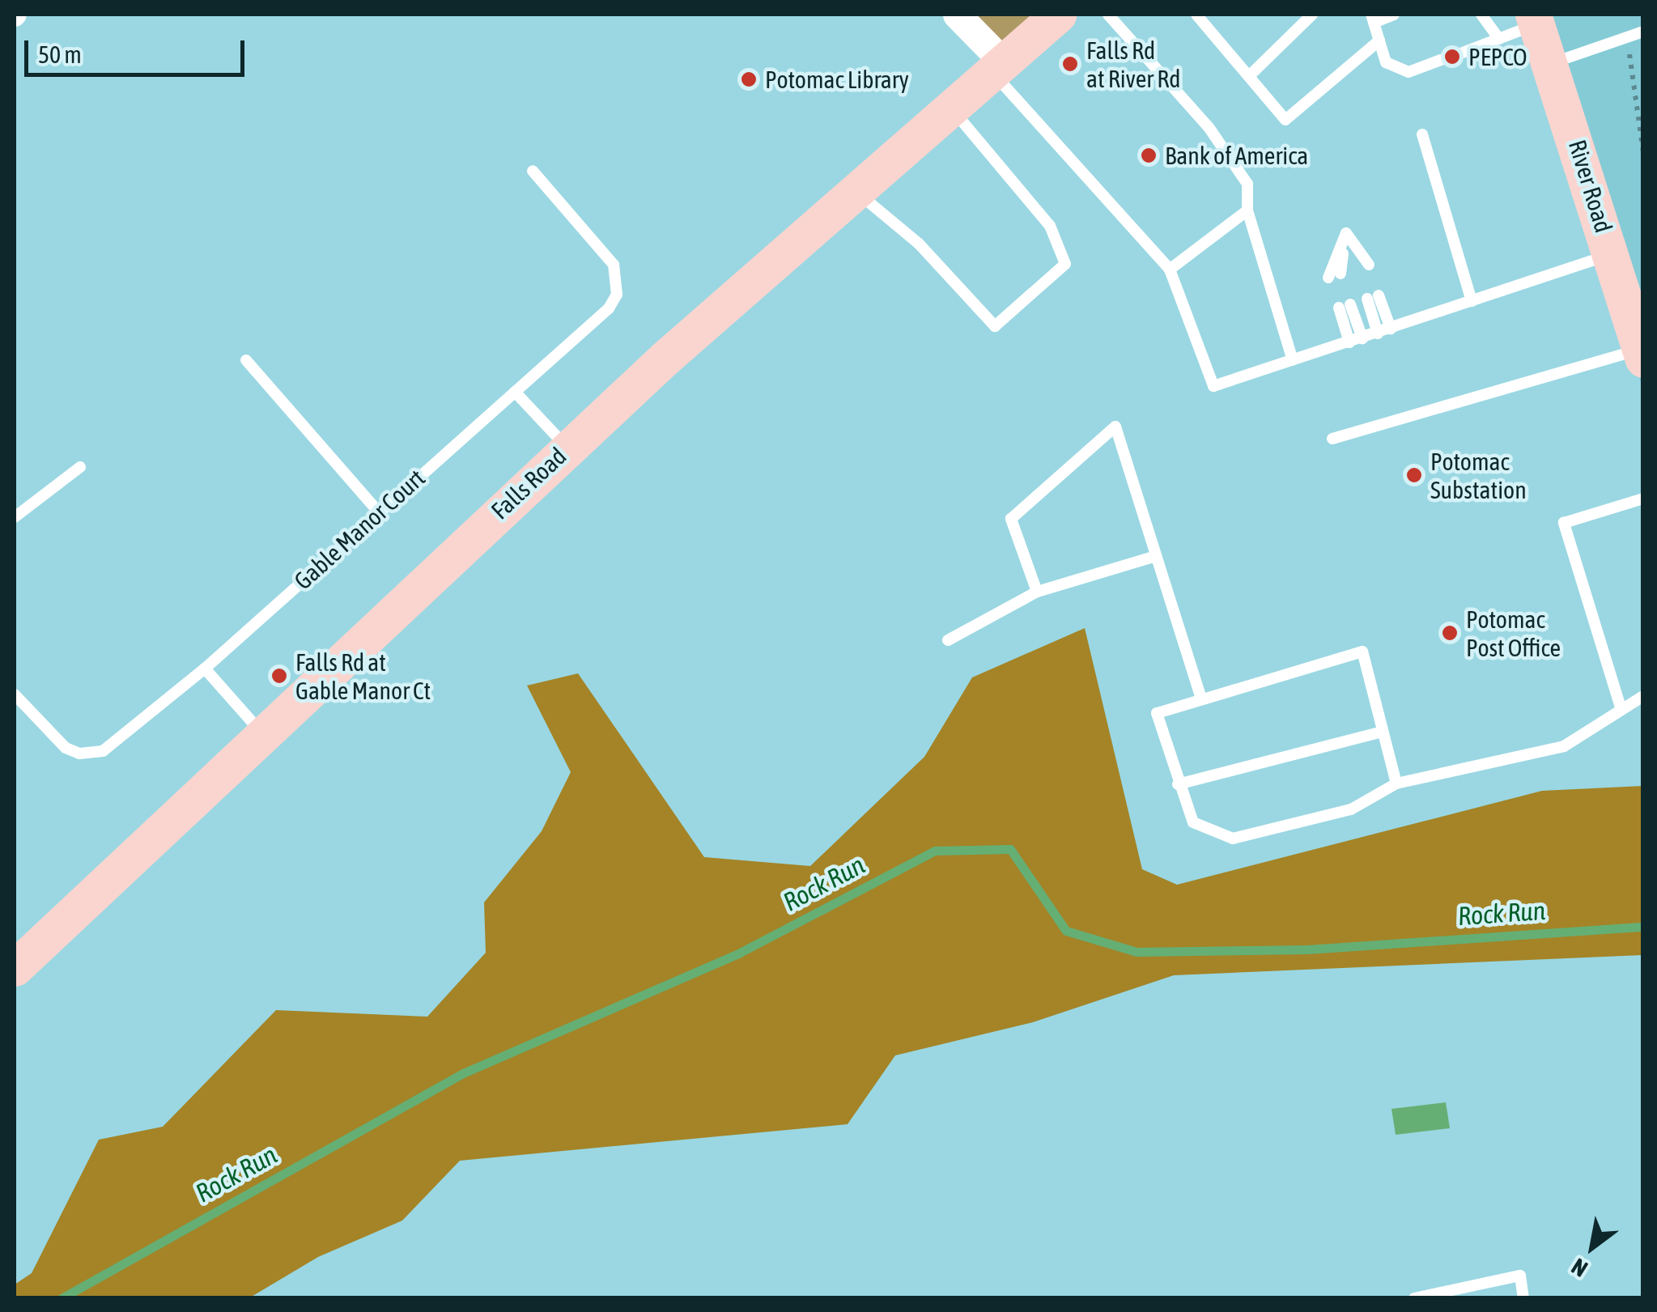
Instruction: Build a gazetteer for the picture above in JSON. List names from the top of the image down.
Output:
{
  "streets": {
    "main road": ["River Road", "Falls Road"],
    "lane": ["Gable Manor Court"]
  },
  "water": ["Rock Run"],
  "places": [
    "PEPCO",
    "Falls Rd at River Rd",
    "Potomac Library",
    "Bank of America",
    "Potomac Substation",
    "Potomac Post Office",
    "Falls Rd at Gable Manor Ct"
  ],
  "scale_bar": "50 m",
  "north": "bottom left"
}
